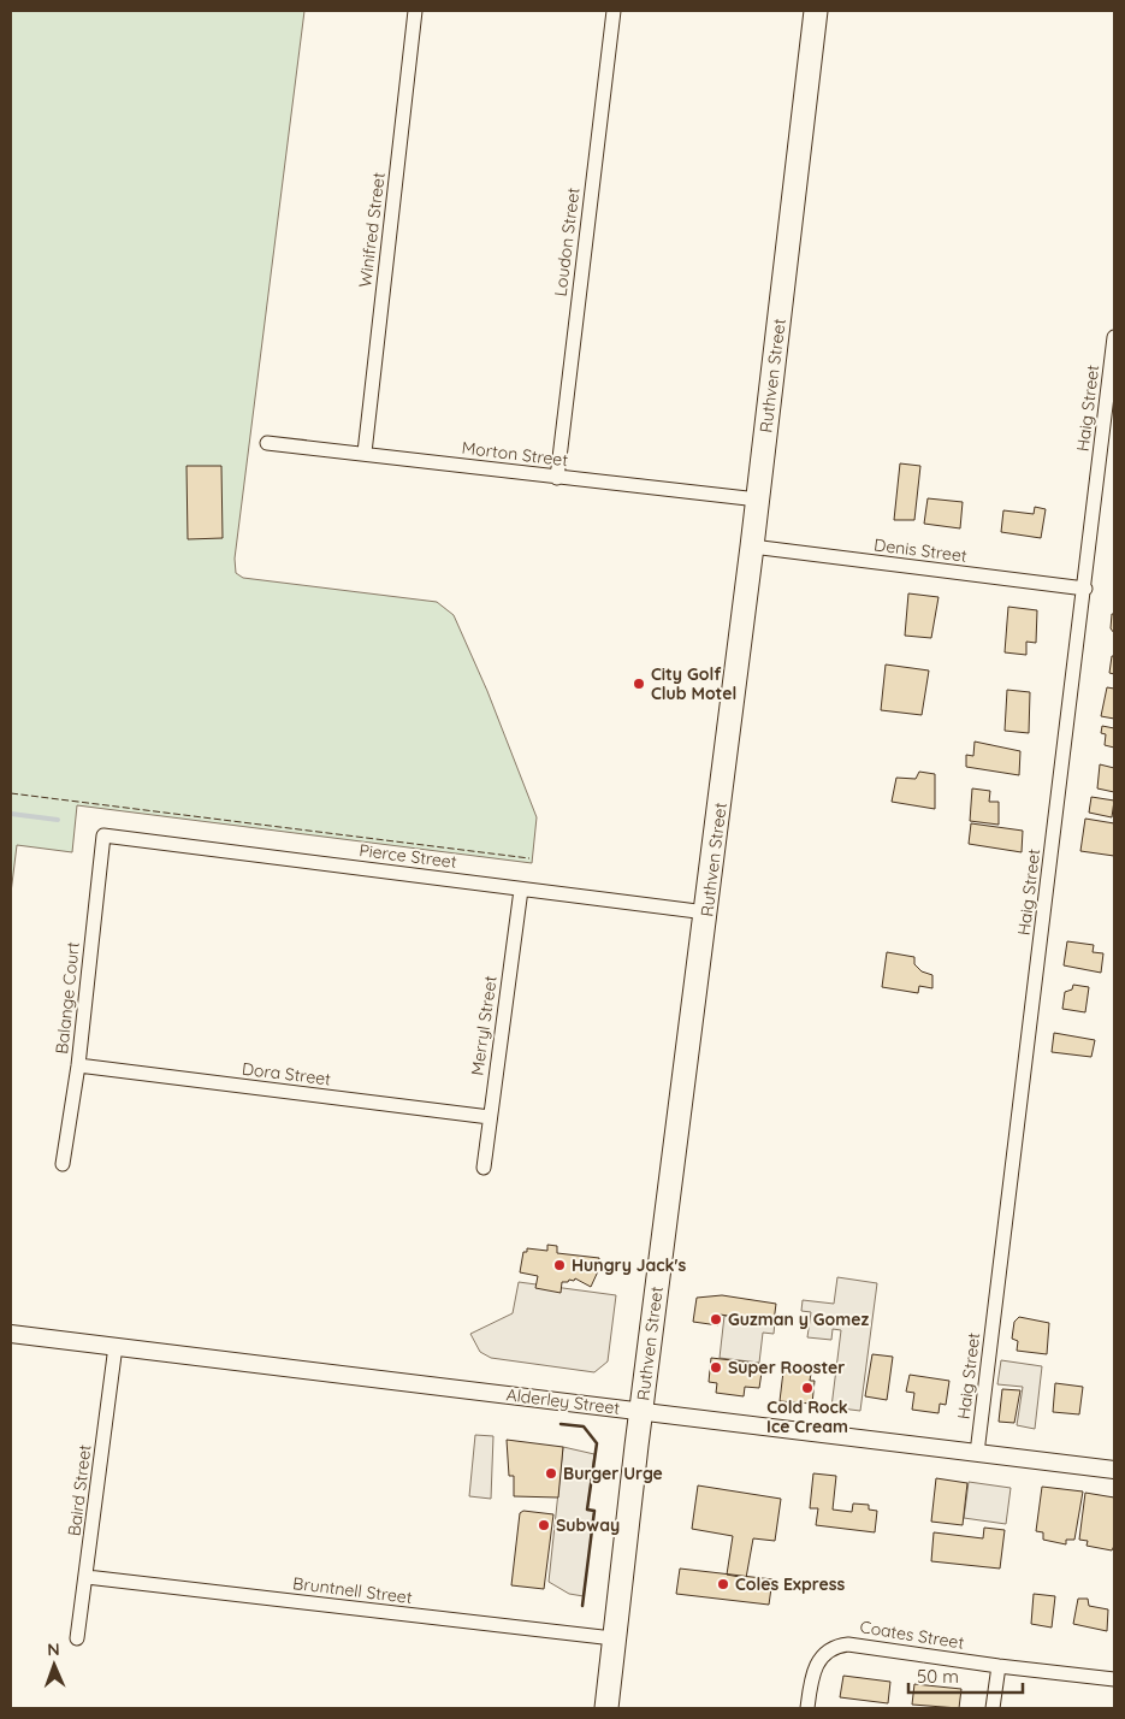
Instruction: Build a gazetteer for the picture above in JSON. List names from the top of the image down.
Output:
{
  "streets": {
    "highway": ["Ruthven Street"],
    "street": [
      "Winifred Street",
      "Loudon Street",
      "Haig Street",
      "Morton Street",
      "Denis Street",
      "Pierce Street",
      "Balange Court",
      "Merryl Street",
      "Dora Street",
      "Alderley Street",
      "Baird Street",
      "Bruntnell Street",
      "Coates Street"
    ]
  },
  "crossings": [
    ["Winifred Street", "Morton Street"],
    ["Loudon Street", "Morton Street"],
    ["Ruthven Street", "Morton Street"],
    ["Ruthven Street", "Denis Street"],
    ["Ruthven Street", "Pierce Street"],
    ["Ruthven Street", "Alderley Street"],
    ["Ruthven Street", "Bruntnell Street"],
    ["Haig Street", "Denis Street"],
    ["Haig Street", "Alderley Street"],
    ["Pierce Street", "Balange Court"],
    ["Pierce Street", "Merryl Street"],
    ["Balange Court", "Dora Street"],
    ["Merryl Street", "Dora Street"],
    ["Alderley Street", "Baird Street"],
    ["Baird Street", "Bruntnell Street"]
  ],
  "places": [
    "City Golf Club Motel",
    "Hungry Jack's",
    "Guzman y Gomez",
    "Super Rooster",
    "Cold Rock Ice Cream",
    "Burger Urge",
    "Subway",
    "Coles Express"
  ],
  "scale_bar": "50 m",
  "north": "top"
}
